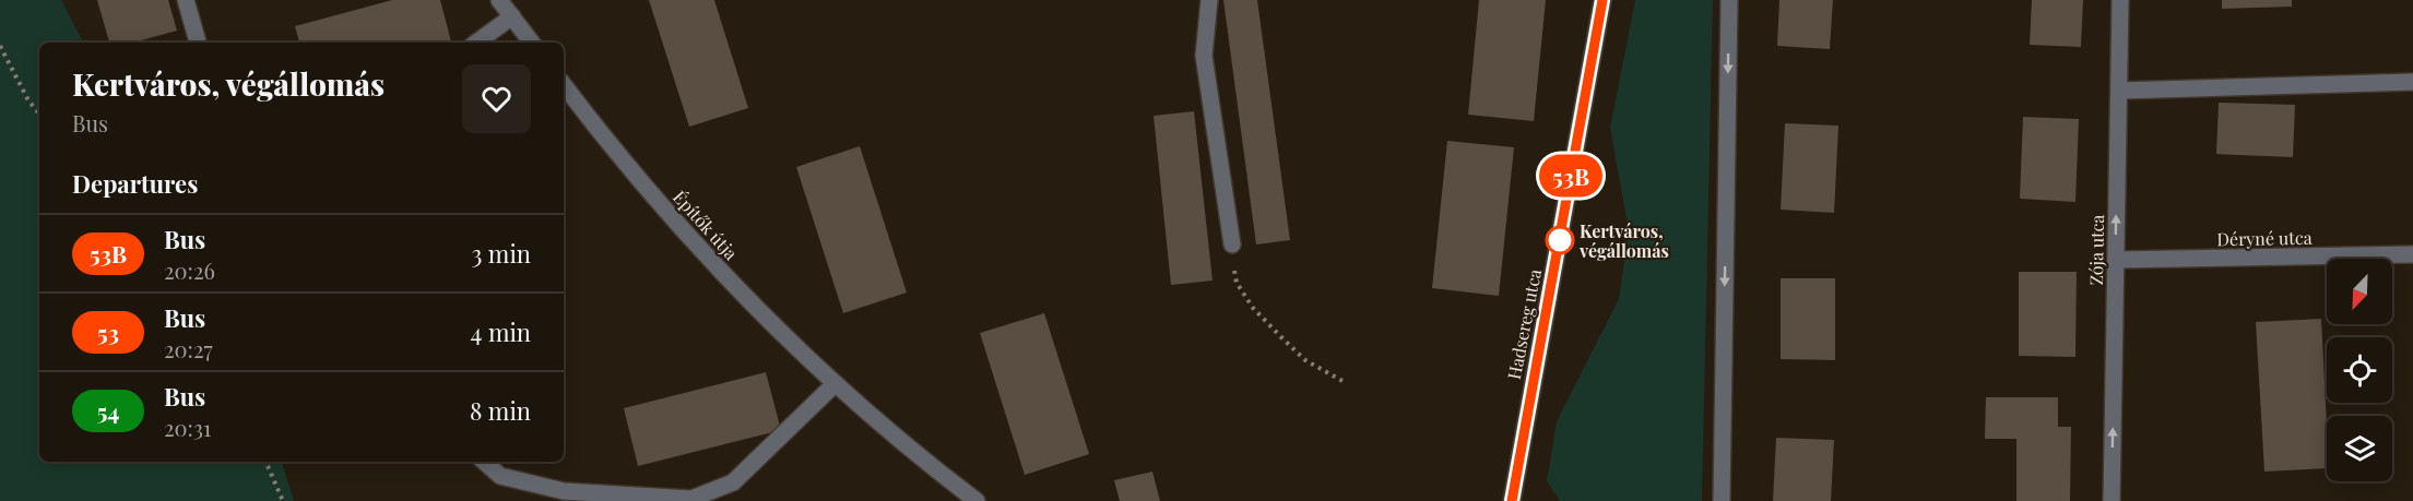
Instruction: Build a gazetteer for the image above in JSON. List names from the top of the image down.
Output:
{
  "streets": {
    "street": [
      "Építők útja",
      "Déryné utca",
      "Zója utca",
      "Hadsereg utca"
    ]
  },
  "crossings": [
    ["Déryné utca", "Zója utca"]
  ],
  "one_way": ["Zója utca"],
  "places": ["Kertváros, végállomás"],
  "lines": ["bus line 53B"],
  "north": "bottom left",
  "page": {
    "on_map": "53B",
    "heading": [
      ["Kertváros, végállomás", "Bus"],
      "Departures"
    ],
    "list": [
      {
        "mark": "53B",
        "name": "Bus",
        "note": "20:26",
        "value": "3 min"
      },
      {
        "mark": "53",
        "name": "Bus",
        "note": "20:27",
        "value": "4 min"
      },
      {
        "mark": "54",
        "name": "Bus",
        "note": "20:31",
        "value": "8 min"
      }
    ]
  }
}
